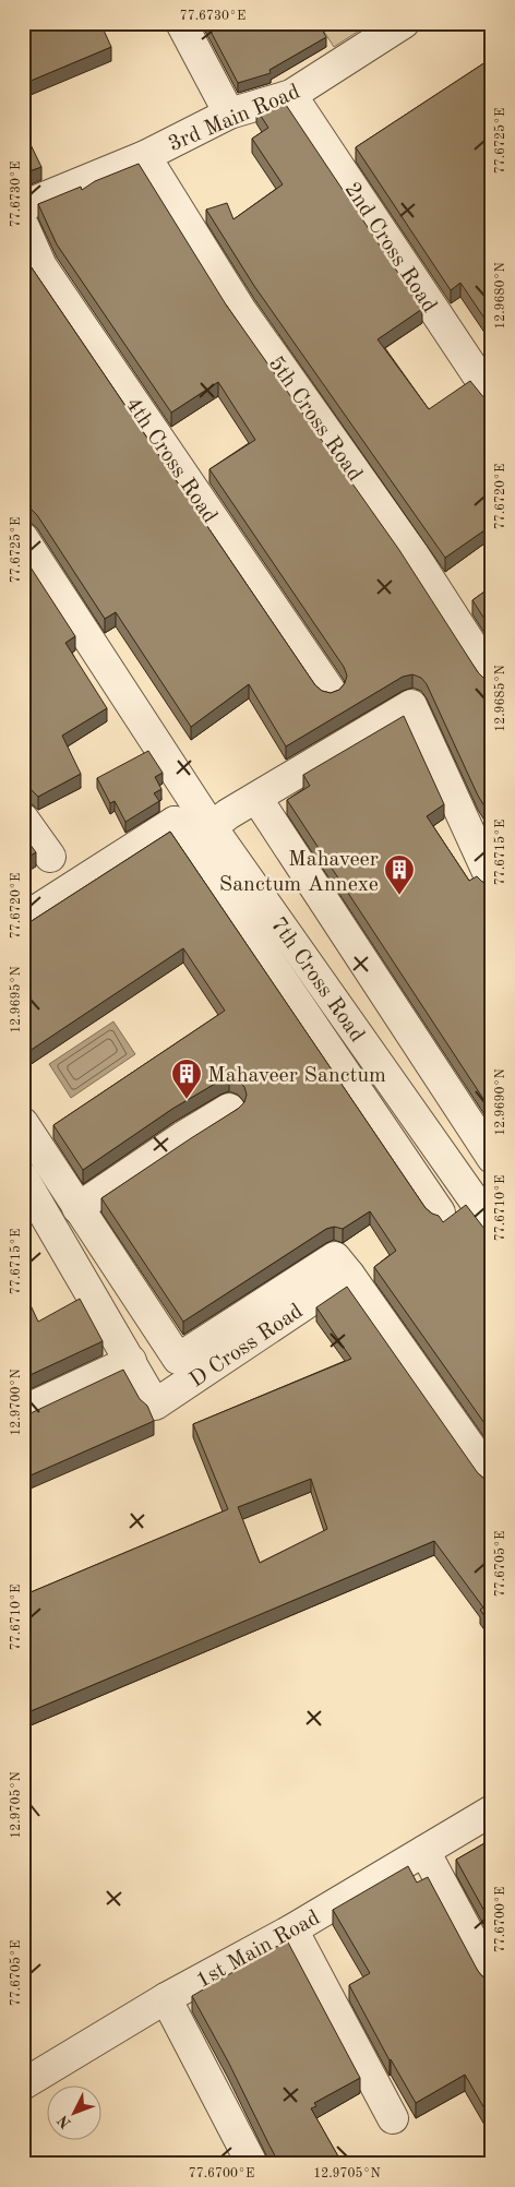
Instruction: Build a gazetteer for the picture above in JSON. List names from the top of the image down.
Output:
{
  "streets": {
    "street": [
      "3rd Main Road",
      "2nd Cross Road",
      "5th Cross Road",
      "4th Cross Road",
      "7th Cross Road",
      "D Cross Road",
      "1st Main Road"
    ]
  },
  "crossings": [
    ["3rd Main Road", "2nd Cross Road"],
    ["3rd Main Road", "5th Cross Road"]
  ],
  "places": {
    "building": ["Mahaveer Sanctum Annexe", "Mahaveer Sanctum"]
  },
  "north": "bottom left",
  "coordinates": [
    "77.6730°E",
    "77.6725°E",
    "12.9680°N",
    "77.6720°E",
    "12.9685°N",
    "77.6715°E",
    "12.9695°N",
    "12.9690°N",
    "77.6710°E",
    "12.9700°N",
    "77.6705°E",
    "12.9705°N",
    "77.6700°E"
  ]
}
